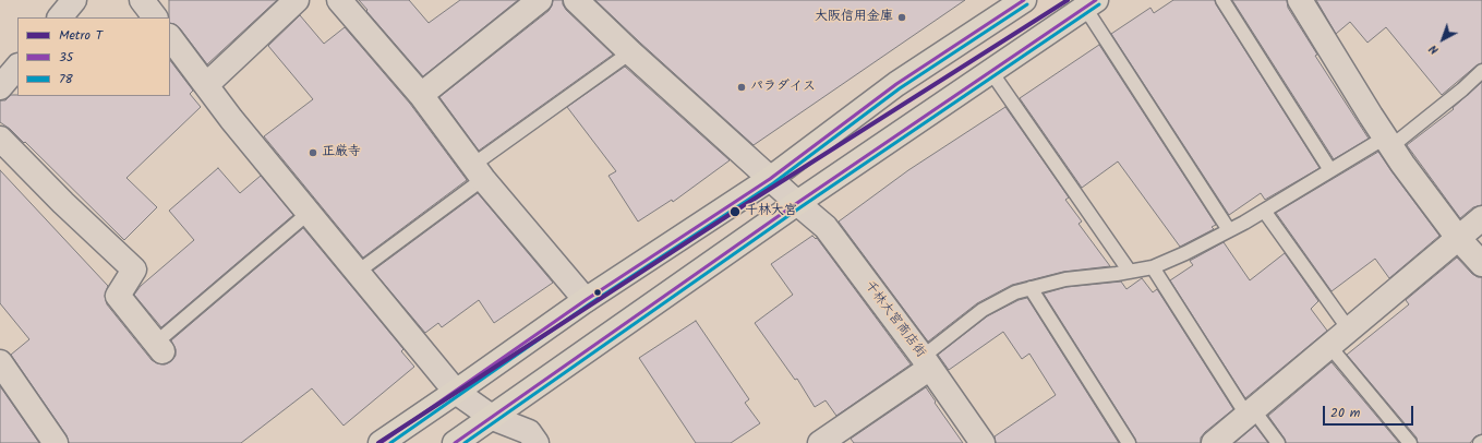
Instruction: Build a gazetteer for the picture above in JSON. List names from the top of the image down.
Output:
{
  "streets": {
    "street": ["千林大宮商店街"]
  },
  "places": [
    "大阪信用金庫",
    "パラダイス",
    "正厳寺",
    "千林大宮"
  ],
  "lines": ["metro line T", "transit line 35", "transit line 78"],
  "legend": ["Metro T", "35", "78"],
  "scale_bar": "20 m",
  "north": "bottom left"
}
